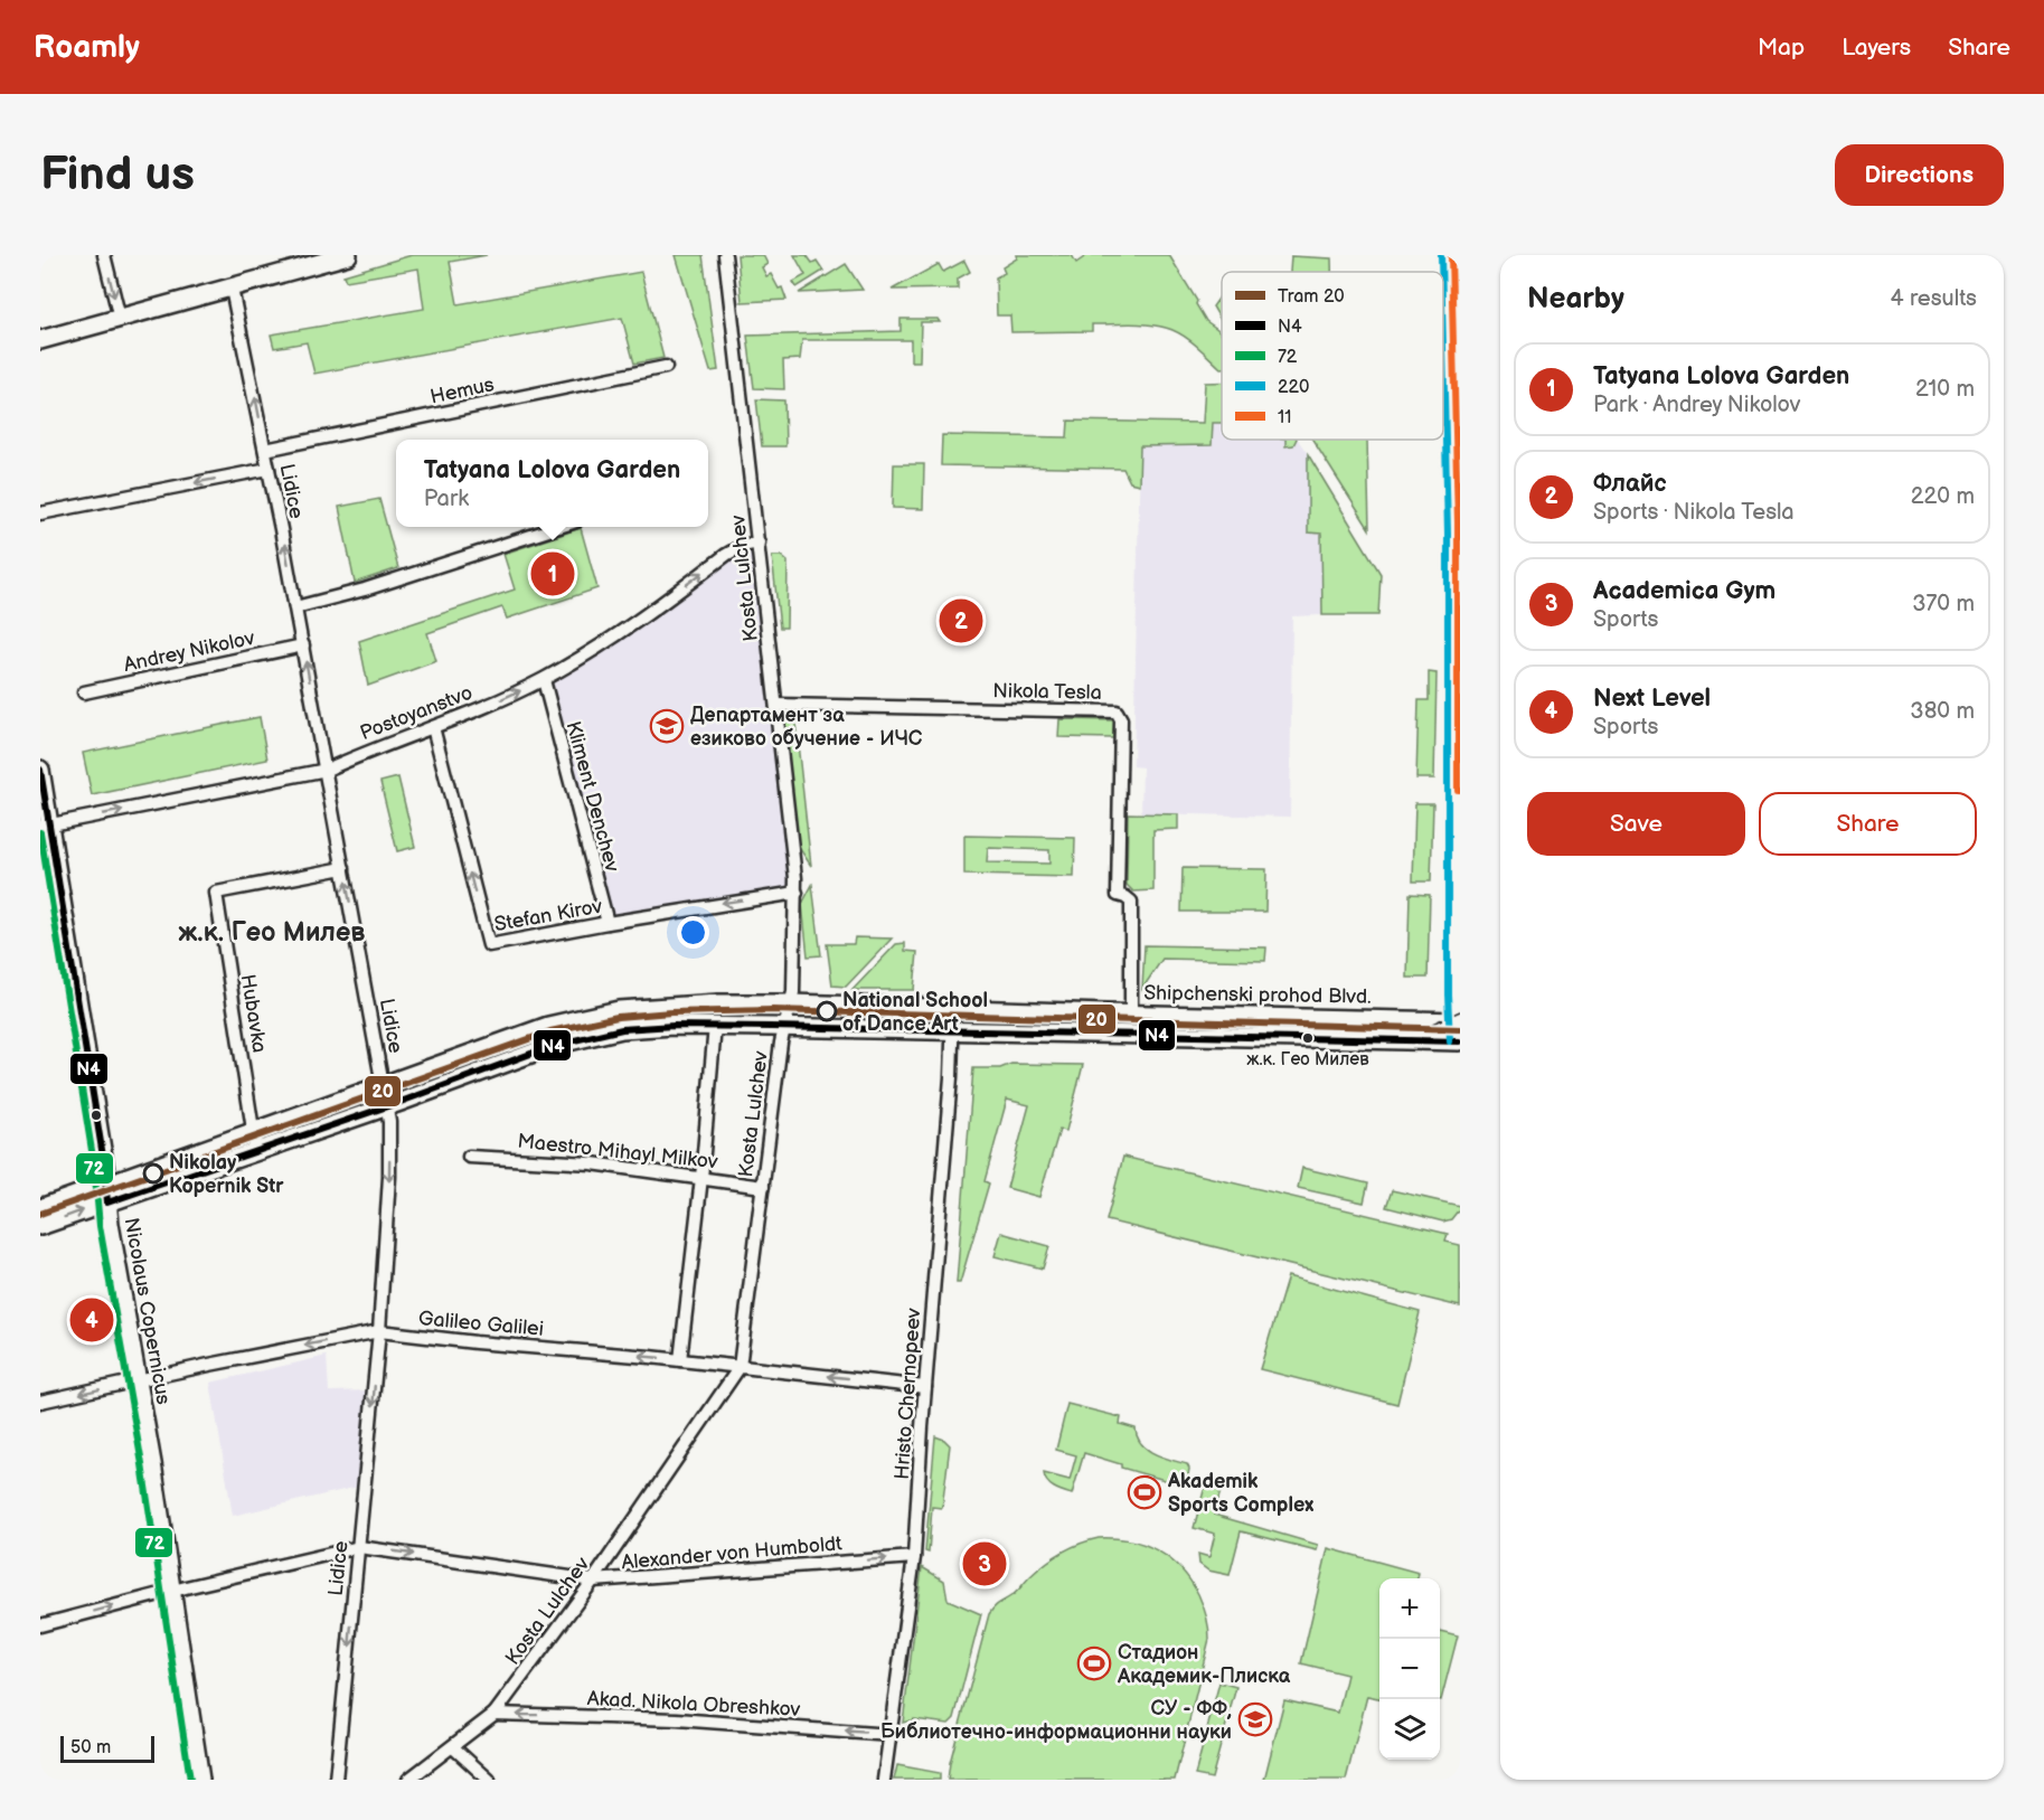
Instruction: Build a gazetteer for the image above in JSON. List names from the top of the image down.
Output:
{
  "streets": {
    "main road": ["Shipchenski prohod Blvd.", "Nicolaus Copernicus"],
    "street": [
      "Hemus",
      "Lidice",
      "Kosta Lulchev",
      "Andrey Nikolov",
      "Postoyanstvo",
      "Kliment Denchev",
      "Stefan Kirov",
      "Hubavka",
      "Maestro Mihayl Milkov",
      "Galileo Galilei",
      "Hristo Chernopeev",
      "Alexander von Humboldt",
      "Akad. Nikola Obreshkov"
    ]
  },
  "crossings": [
    ["Hemus", "Lidice"],
    ["Lidice", "Andrey Nikolov"],
    ["Lidice", "Postoyanstvo"],
    ["Lidice", "Shipchenski prohod Blvd."],
    ["Lidice", "Hubavka"],
    ["Lidice", "Galileo Galilei"],
    ["Lidice", "Alexander von Humboldt"],
    ["Kosta Lulchev", "Postoyanstvo"],
    ["Kosta Lulchev", "Stefan Kirov"],
    ["Kosta Lulchev", "Shipchenski prohod Blvd."],
    ["Kosta Lulchev", "Maestro Mihayl Milkov"],
    ["Kosta Lulchev", "Galileo Galilei"],
    ["Kosta Lulchev", "Alexander von Humboldt"],
    ["Kosta Lulchev", "Akad. Nikola Obreshkov"],
    ["Postoyanstvo", "Kliment Denchev"],
    ["Postoyanstvo", "Stefan Kirov"],
    ["Postoyanstvo", "Nicolaus Copernicus"],
    ["Kliment Denchev", "Stefan Kirov"],
    ["Shipchenski prohod Blvd.", "Hubavka"],
    ["Shipchenski prohod Blvd.", "Nicolaus Copernicus"],
    ["Shipchenski prohod Blvd.", "Hristo Chernopeev"],
    ["Nicolaus Copernicus", "Galileo Galilei"],
    ["Nicolaus Copernicus", "Alexander von Humboldt"],
    ["Galileo Galilei", "Hristo Chernopeev"],
    ["Hristo Chernopeev", "Alexander von Humboldt"],
    ["Hristo Chernopeev", "Akad. Nikola Obreshkov"]
  ],
  "one_way": [
    "Postoyanstvo",
    "Galileo Galilei",
    "Alexander von Humboldt",
    "Akad. Nikola Obreshkov"
  ],
  "districts": ["ж.к. Гео Милев"],
  "places": {
    "school or university": ["Департамент за езиково обучение - ИЧС", "СУ - ФФ, Библиотечно-информационни науки"],
    "other": ["National School of Dance Art", "ж.к. Гео Милев", "Nikolay Kopernik Str"],
    "sports": ["Akademik Sports Complex", "Стадион Академик-Плиска"]
  },
  "lines": [
    "transit line 220",
    "transit line 11",
    "transit line N4",
    "transit line 72",
    "tram line 20"
  ],
  "legend": [
    "Tram 20",
    "N4",
    "72",
    "220",
    "11"
  ],
  "scale_bar": "50 m",
  "page": {
    "header": "Roamly",
    "nav": ["Map", "Layers", "Share"],
    "buttons": [
      "Directions",
      ["Save", "Share"]
    ],
    "title": "Find us",
    "heading": ["Nearby", "4 results"],
    "list": [
      {
        "mark": "1",
        "name": "Tatyana Lolova Garden",
        "note": "Park · Andrey Nikolov",
        "value": "210 m"
      },
      {
        "mark": "2",
        "name": "Флайс",
        "note": "Sports · Nikola Tesla",
        "value": "220 m"
      },
      {
        "mark": "3",
        "name": "Academica Gym",
        "note": "Sports",
        "value": "370 m"
      },
      {
        "mark": "4",
        "name": "Next Level",
        "note": "Sports",
        "value": "380 m"
      }
    ],
    "popup": ["Tatyana Lolova Garden", "Park"],
    "pins": [
      "1",
      "2",
      "4",
      "3"
    ],
    "map_buttons": ["+", "−"],
    "scale": "50 m"
  }
}
